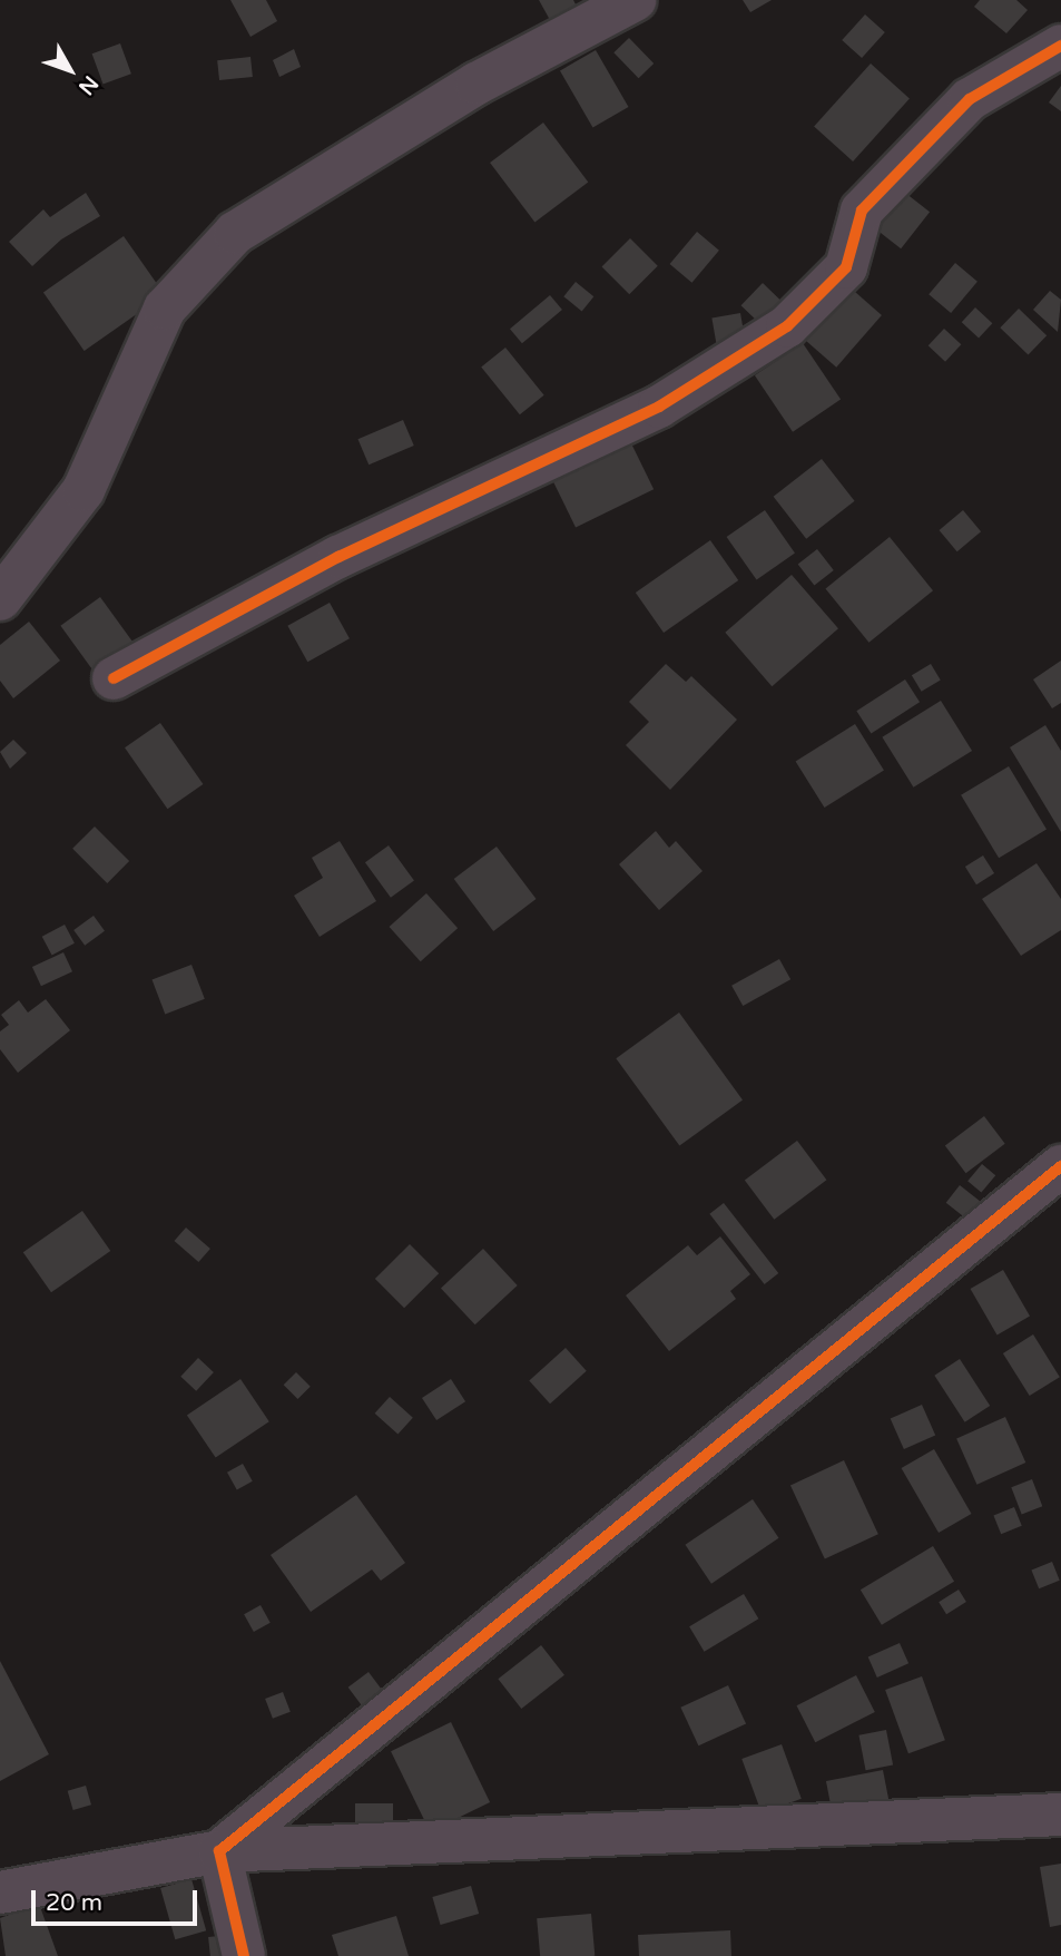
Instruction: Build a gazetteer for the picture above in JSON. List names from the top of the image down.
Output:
{
  "scale_bar": "20 m",
  "north": "bottom right"
}
